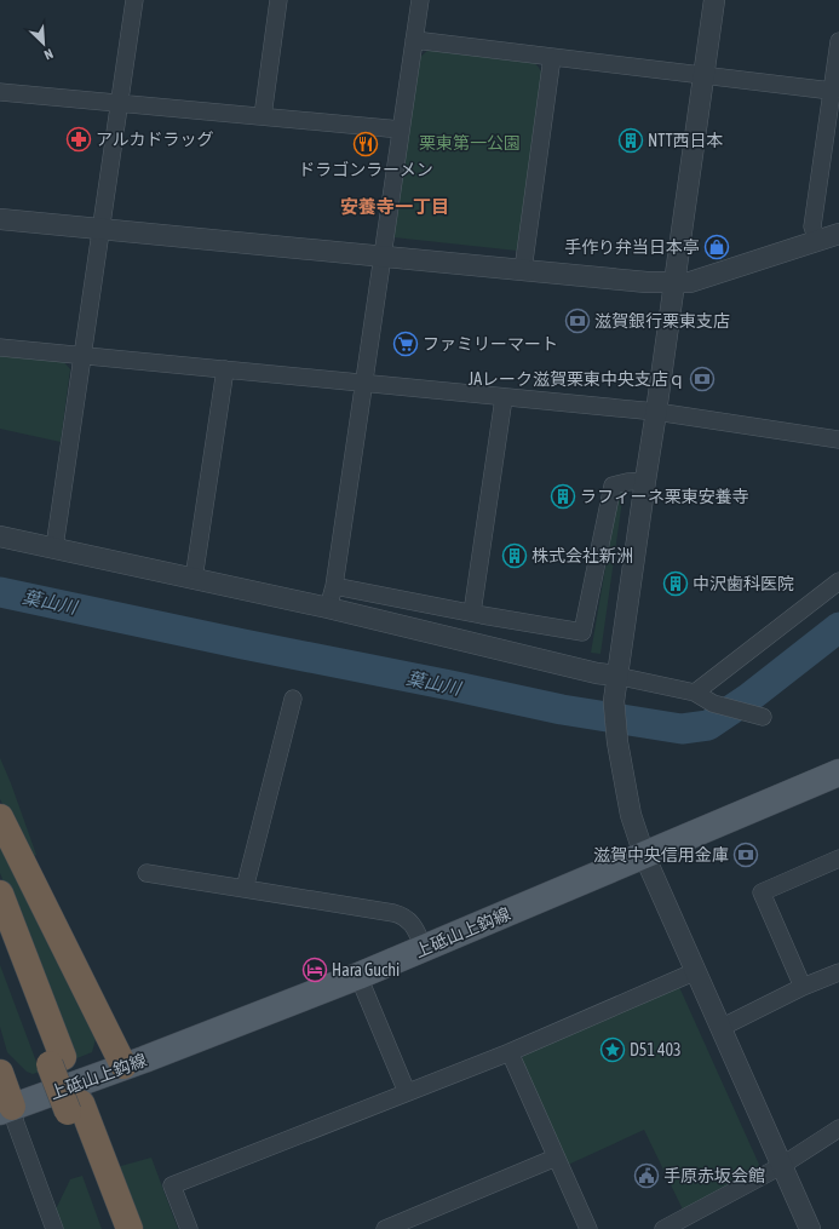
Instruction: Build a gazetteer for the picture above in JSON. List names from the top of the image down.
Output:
{
  "streets": {
    "main road": ["上砥山上鈎線"]
  },
  "districts": ["安養寺一丁目"],
  "water": ["葉山川"],
  "parks": ["栗東第一公園"],
  "places": {
    "pharmacy": ["アルカドラッグ"],
    "building": [
      "NTT西日本",
      "ラフィーネ栗東安養寺",
      "株式会社新洲",
      "中沢歯科医院"
    ],
    "restaurant": ["ドラゴンラーメン"],
    "shop": ["手作り弁当日本亭"],
    "bank": ["滋賀銀行栗東支店", "JAレーク滋賀栗東中央支店ｑ", "滋賀中央信用金庫"],
    "supermarket": ["ファミリーマート"],
    "hotel": ["Hara Guchi"],
    "place": ["D51 403"],
    "public building": ["手原赤坂会館"]
  },
  "north": "bottom right"
}
